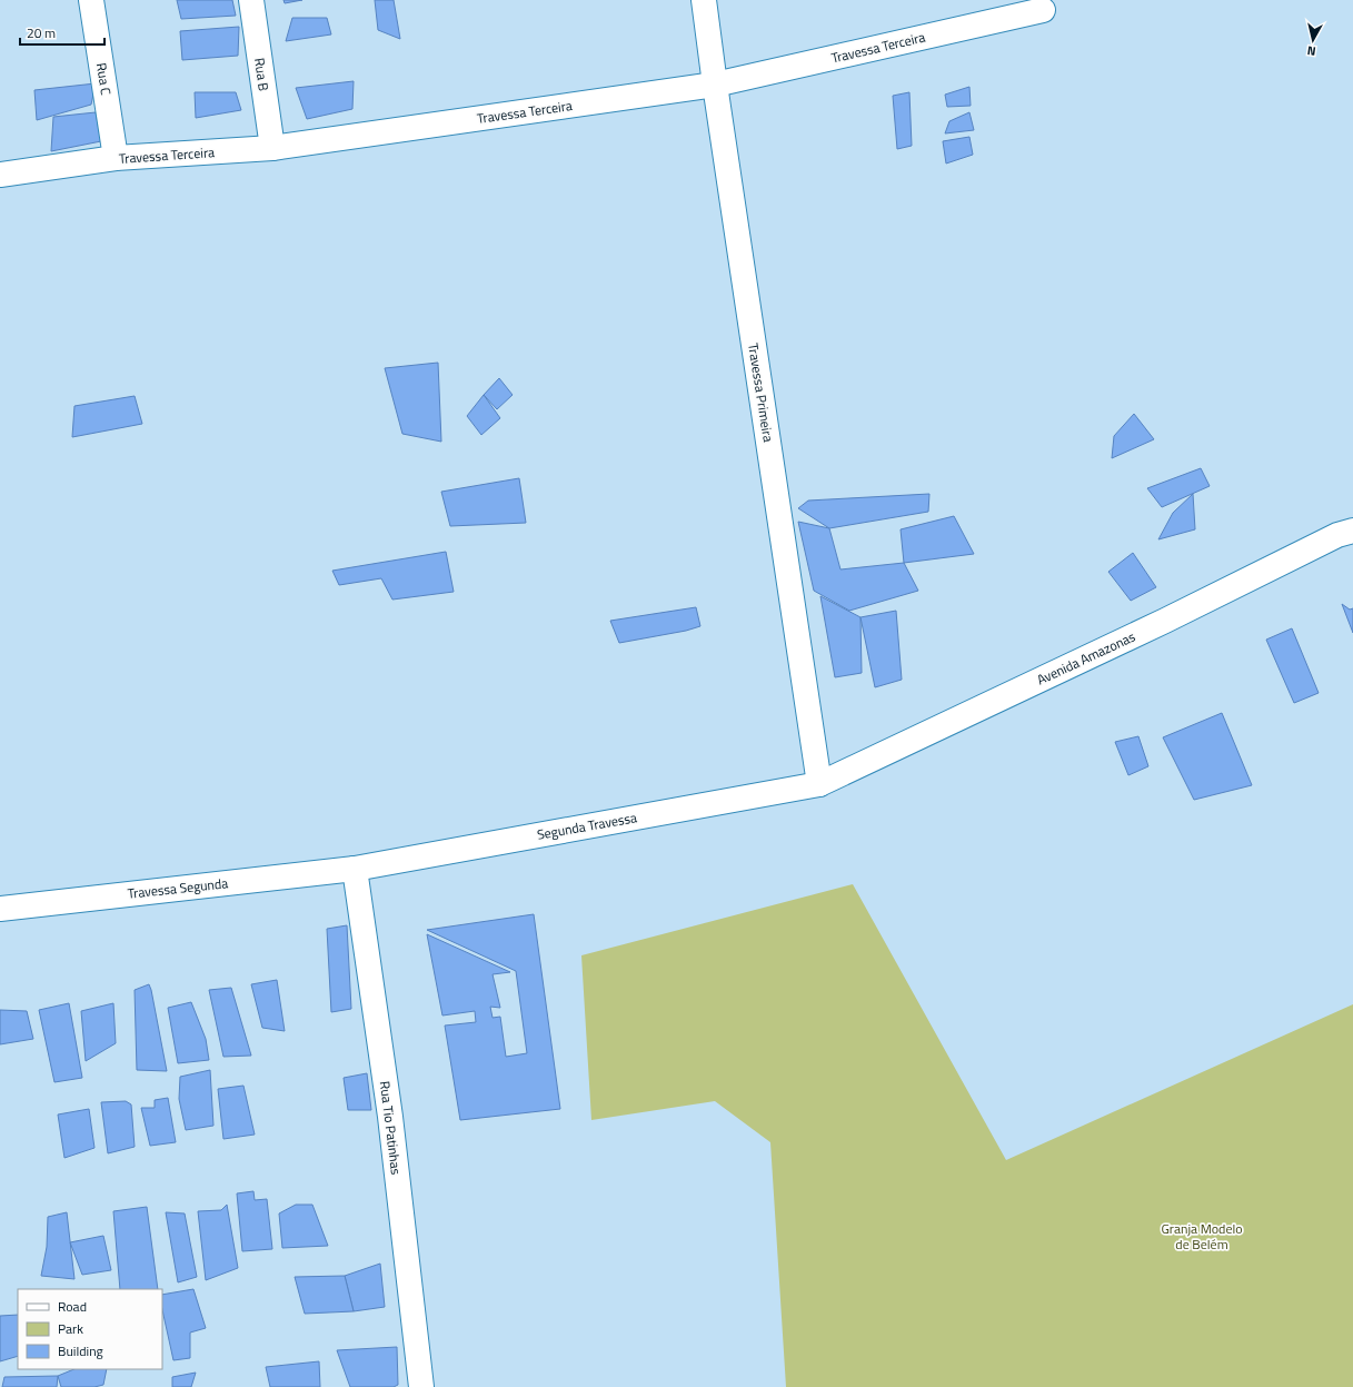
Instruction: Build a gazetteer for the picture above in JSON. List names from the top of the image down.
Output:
{
  "streets": {
    "street": [
      "Travessa Terceira",
      "Rua B",
      "Rua C",
      "Travessa Primeira",
      "Avenida Amazonas",
      "Segunda Travessa",
      "Travessa Segunda",
      "Rua Tio Patinhas"
    ]
  },
  "crossings": [
    ["Travessa Terceira", "Rua B"],
    ["Travessa Terceira", "Rua C"],
    ["Travessa Terceira", "Travessa Primeira"],
    ["Travessa Primeira", "Avenida Amazonas"],
    ["Travessa Primeira", "Segunda Travessa"],
    ["Avenida Amazonas", "Segunda Travessa"],
    ["Segunda Travessa", "Travessa Segunda"],
    ["Segunda Travessa", "Rua Tio Patinhas"],
    ["Travessa Segunda", "Rua Tio Patinhas"]
  ],
  "parks": ["Granja Modelo de Belém"],
  "legend": ["Road", "Park", "Building"],
  "scale_bar": "20 m",
  "north": "bottom"
}
